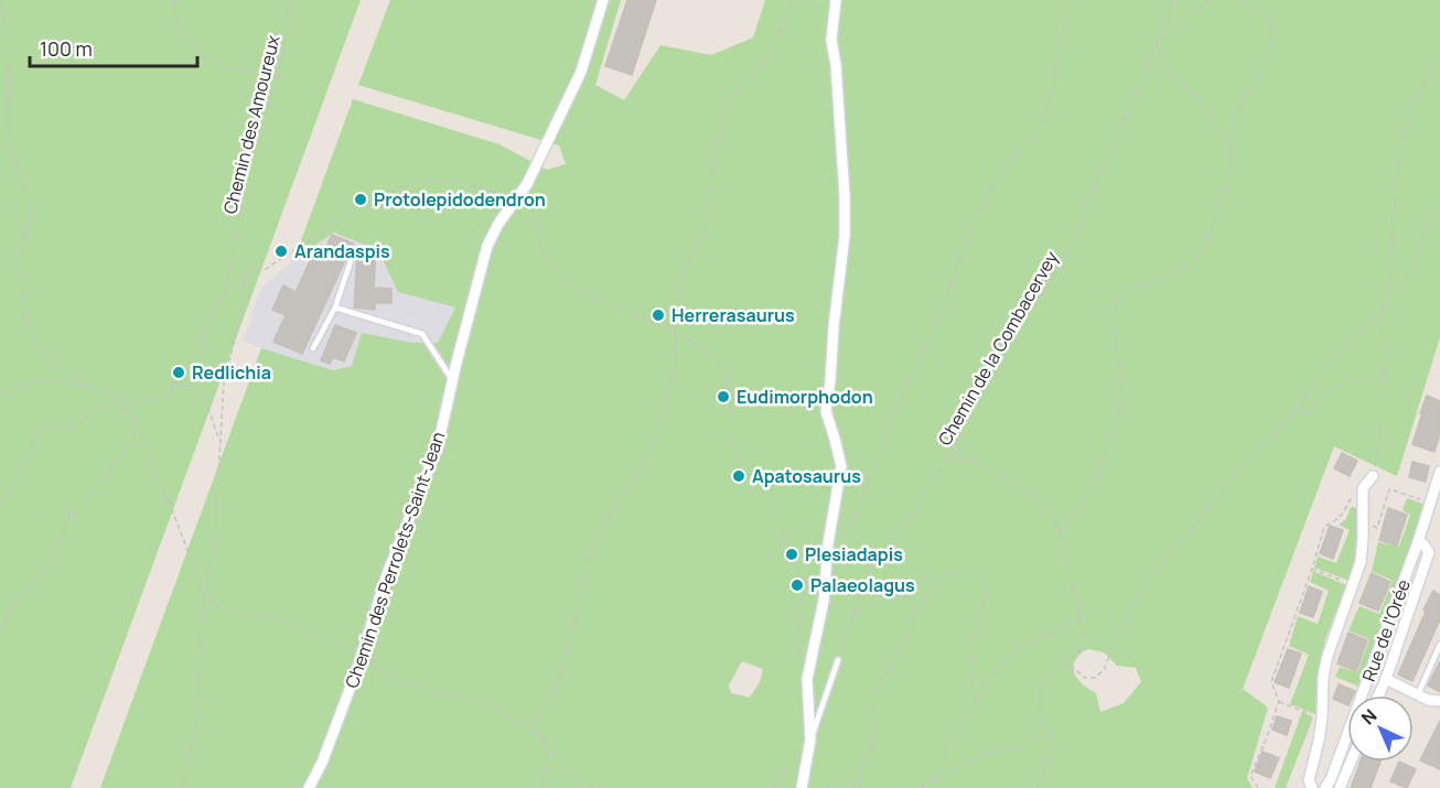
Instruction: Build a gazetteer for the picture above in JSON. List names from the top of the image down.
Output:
{
  "streets": {
    "street": ["Chemin des Perrolets-Saint-Jean", "Rue de l'Orée"],
    "path": ["Chemin des Amoureux", "Chemin de la Combacervey"]
  },
  "places": [
    "Protolepidodendron",
    "Arandaspis",
    "Herrerasaurus",
    "Redlichia",
    "Eudimorphodon",
    "Apatosaurus",
    "Plesiadapis",
    "Palaeolagus"
  ],
  "scale_bar": "100 m",
  "north": "top left"
}
